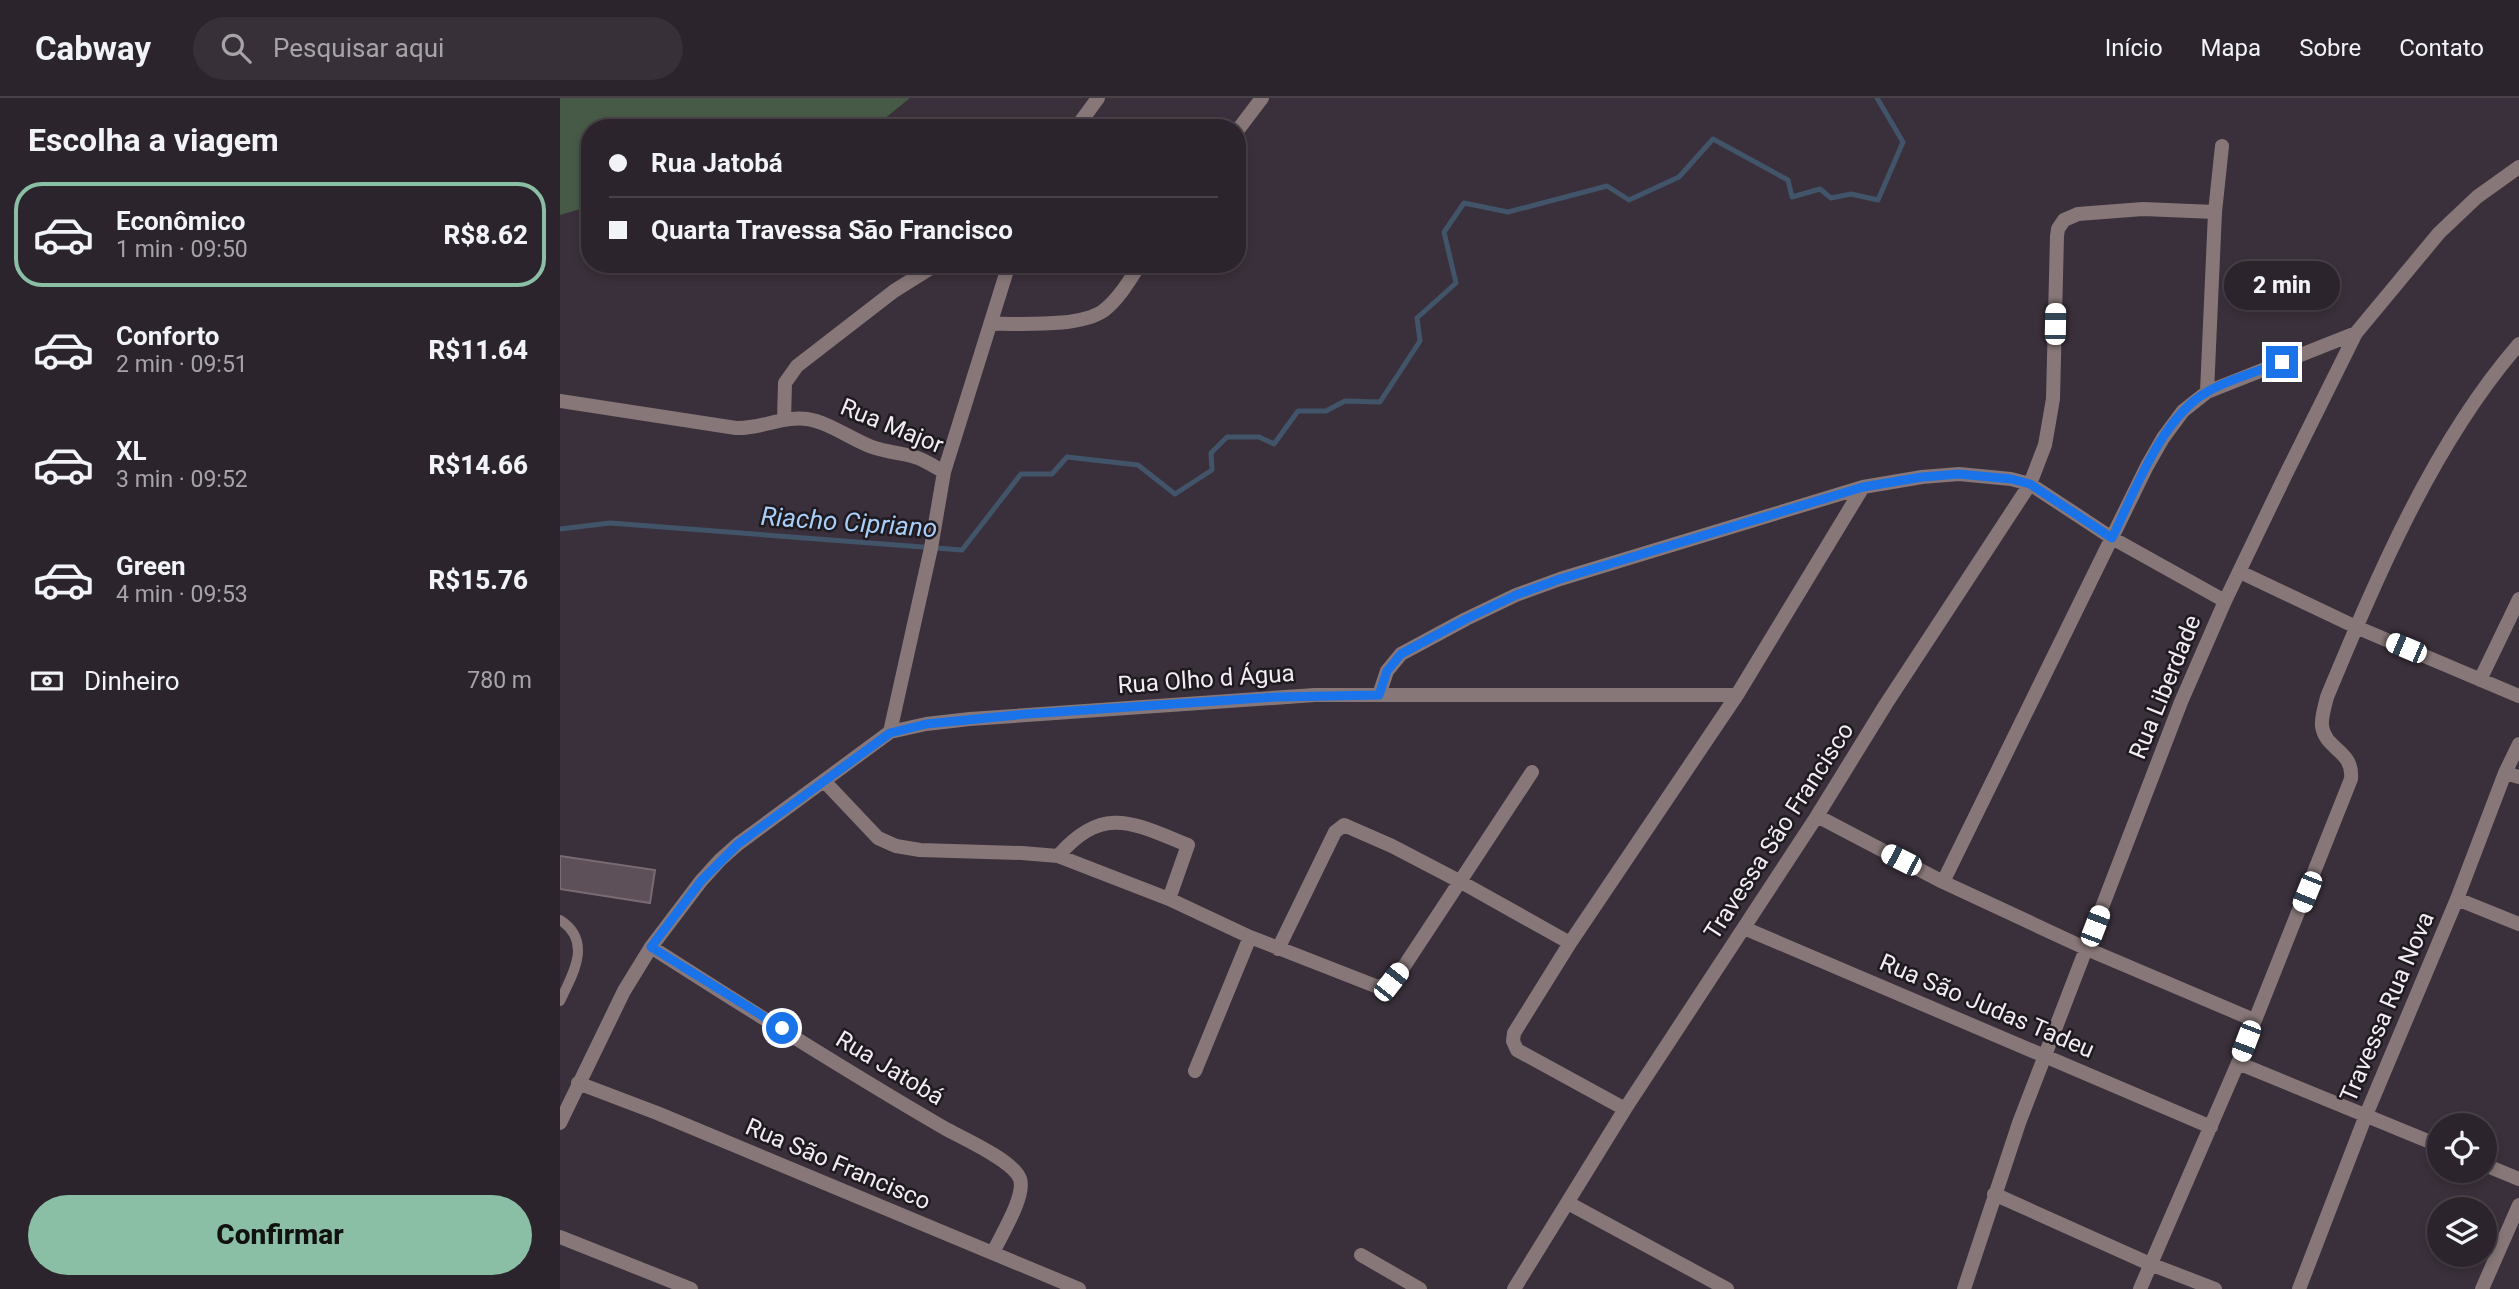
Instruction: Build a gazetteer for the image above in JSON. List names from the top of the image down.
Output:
{
  "streets": {
    "street": [
      "Rua Major",
      "Rua Olho d Água",
      "Rua Liberdade",
      "Travessa São Francisco",
      "Rua São Judas Tadeu",
      "Travessa Rua Nova",
      "Rua Jatobá",
      "Rua São Francisco"
    ]
  },
  "crossings": [
    ["Rua Major", "Rua Olho d Água"],
    ["Rua Liberdade", "Rua São Judas Tadeu"],
    ["Travessa São Francisco", "Rua São Judas Tadeu"],
    ["Rua Jatobá", "Rua São Francisco"]
  ],
  "water": ["Riacho Cipriano"],
  "page": {
    "header": "Cabway",
    "search": "Pesquisar aqui",
    "nav": [
      "Início",
      "Mapa",
      "Sobre",
      "Contato"
    ],
    "heading": "Escolha a viagem",
    "banner": ["Rua Jatobá", "Quarta Travessa São Francisco"],
    "list": [
      {
        "name": "Econômico",
        "note": "1 min · 09:50",
        "value": "R$8.62"
      },
      {
        "name": "Conforto",
        "note": "2 min · 09:51",
        "value": "R$11.64"
      },
      {
        "name": "XL",
        "note": "3 min · 09:52",
        "value": "R$14.66"
      },
      {
        "name": "Green",
        "note": "4 min · 09:53",
        "value": "R$15.76"
      }
    ],
    "bubble": "2 min",
    "pay": ["Dinheiro", "780 m"],
    "buttons": "Confirmar"
  }
}
